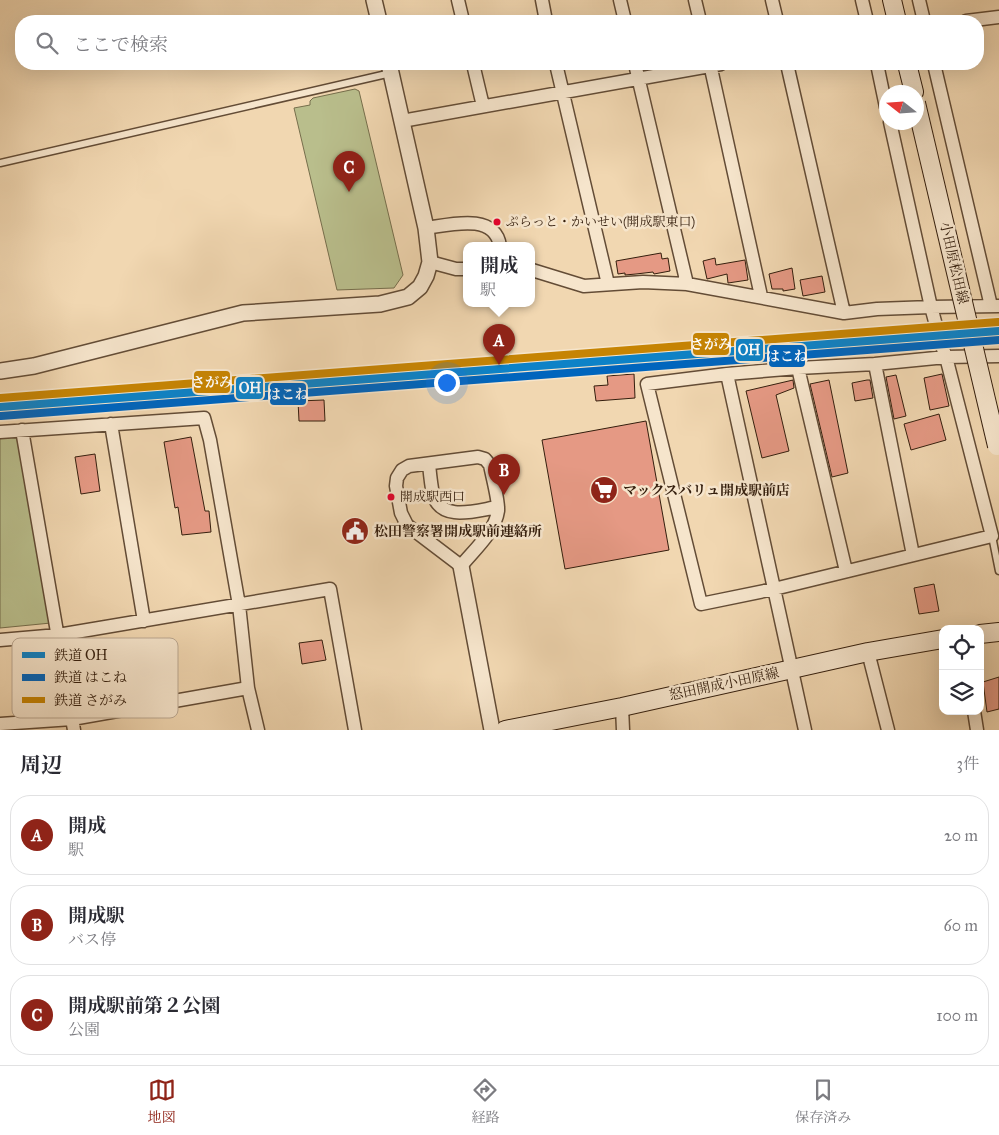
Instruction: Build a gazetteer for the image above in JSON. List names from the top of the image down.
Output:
{
  "streets": {
    "main road": ["小田原松田線", "怒田開成小田原線"]
  },
  "places": {
    "other": ["ぷらっと・かいせい(開成駅東口)", "開成駅西口"],
    "supermarket": ["マックスバリュ開成駅前店"],
    "public building": ["松田警察署開成駅前連絡所"]
  },
  "lines": ["rail line さがみ", "rail line OH", "rail line はこね"],
  "legend": ["鉄道 OH", "鉄道 はこね", "鉄道 さがみ"],
  "north": "left",
  "page": {
    "search": "ここで検索",
    "pins": ["C", "A", "B"],
    "popup": ["開成", "駅"],
    "heading": ["周辺", "3件"],
    "list": [
      {
        "mark": "A",
        "name": "開成",
        "note": "駅",
        "value": "20 m"
      },
      {
        "mark": "B",
        "name": "開成駅",
        "note": "バス停",
        "value": "60 m"
      },
      {
        "mark": "C",
        "name": "開成駅前第２公園",
        "note": "公園",
        "value": "100 m"
      }
    ],
    "nav": ["地図", "経路", "保存済み"]
  }
}
